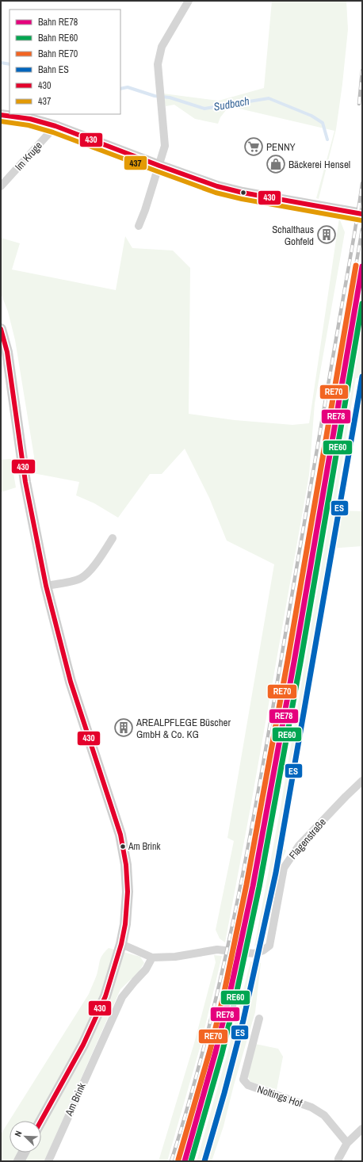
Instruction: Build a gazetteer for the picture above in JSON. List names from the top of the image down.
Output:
{
  "streets": {
    "street": [
      "Im Kruge",
      "Flagenstraße",
      "Noltings Hof",
      "Am Brink"
    ]
  },
  "crossings": [
    ["Flagenstraße", "Am Brink"]
  ],
  "water": ["Sudbach"],
  "places": {
    "supermarket": ["PENNY"],
    "shop": ["Bäckerei Hensel"],
    "building": ["Schalthaus Gohfeld", "AREALPFLEGE Büscher GmbH & Co. KG"],
    "other": ["Am Brink"]
  },
  "lines": [
    "transit line 430",
    "transit line 437",
    "rail line RE70",
    "rail line RE78",
    "rail line RE60",
    "rail line ES"
  ],
  "legend": [
    "Bahn RE78",
    "Bahn RE60",
    "Bahn RE70",
    "Bahn ES",
    "430",
    "437"
  ],
  "north": "top left"
}
